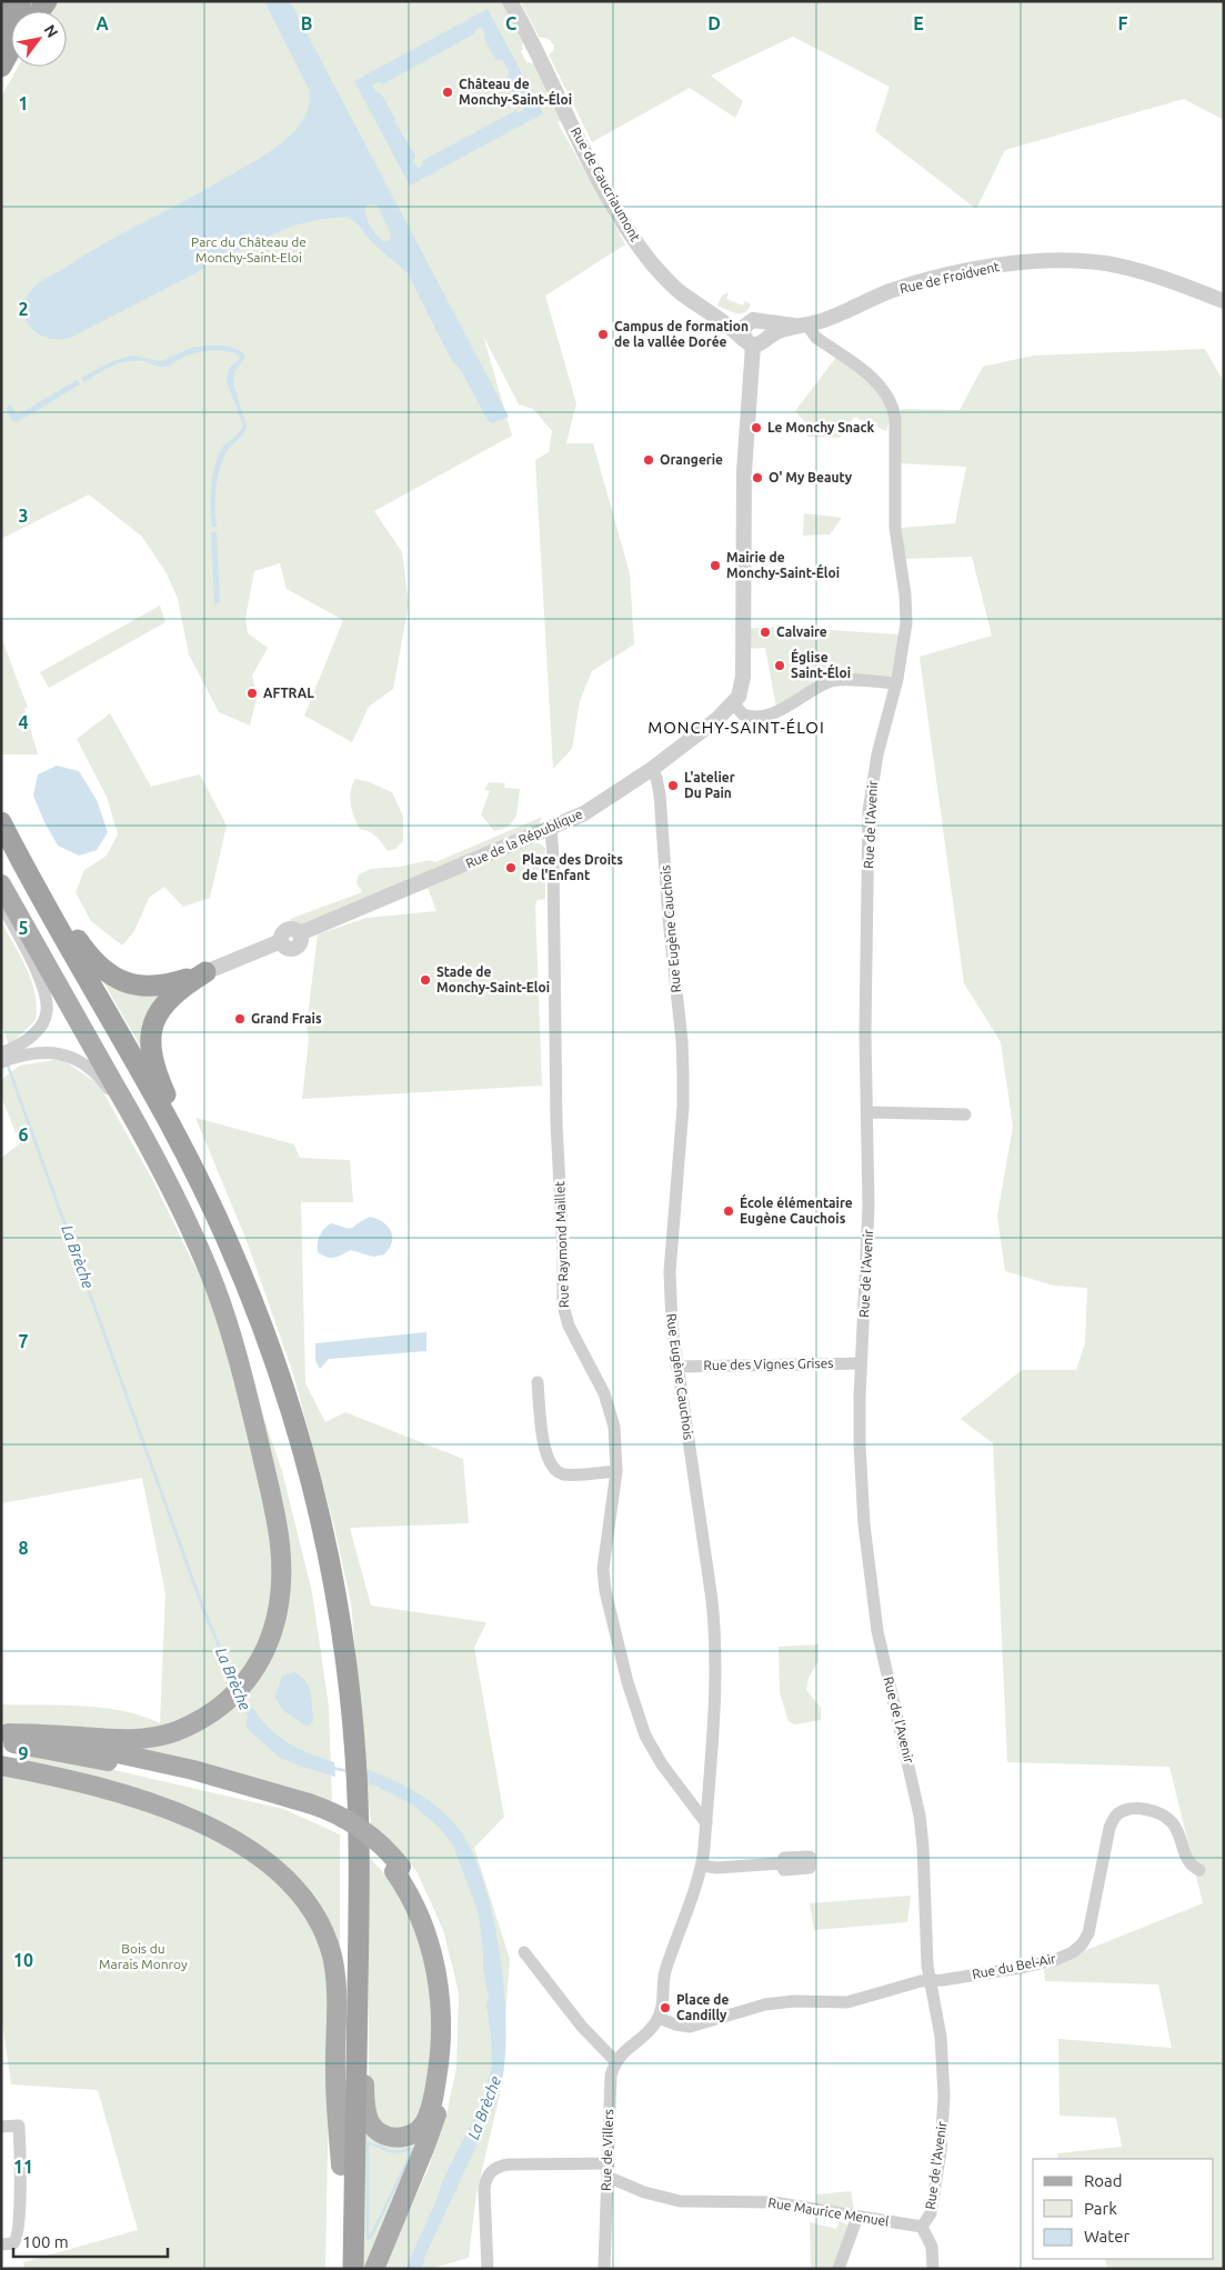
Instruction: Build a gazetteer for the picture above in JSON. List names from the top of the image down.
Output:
{
  "streets": {
    "street": [
      "Rue de Caucriaumont",
      "Rue de Froidvent",
      "Rue de l'Avenir",
      "Rue de la République",
      "Rue Eugène Cauchois",
      "Rue Raymond Maillet",
      "Rue des Vignes Grises",
      "Rue du Bel-Air",
      "Rue de Villers",
      "Rue Maurice Menuel"
    ]
  },
  "crossings": [
    ["Rue de Froidvent", "Rue de l'Avenir"],
    ["Rue de l'Avenir", "Rue des Vignes Grises"],
    ["Rue de l'Avenir", "Rue du Bel-Air"],
    ["Rue de l'Avenir", "Rue Maurice Menuel"],
    ["Rue de la République", "Rue Eugène Cauchois"],
    ["Rue de la République", "Rue Raymond Maillet"],
    ["Rue Eugène Cauchois", "Rue Raymond Maillet"],
    ["Rue Eugène Cauchois", "Rue des Vignes Grises"],
    ["Rue Eugène Cauchois", "Rue du Bel-Air"],
    ["Rue de Villers", "Rue Maurice Menuel"]
  ],
  "districts": ["MONCHY-SAINT-ÉLOI"],
  "water": ["La Brèche"],
  "parks": ["Parc du Château de Monchy-Saint-Eloi", "Bois du Marais Monroy"],
  "places": [
    "Château de Monchy-Saint-Éloi",
    "Campus de formation de la vallée Dorée",
    "Le Monchy Snack",
    "Orangerie",
    "O' My Beauty",
    "Mairie de Monchy-Saint-Éloi",
    "Calvaire",
    "Église Saint-Éloi",
    "AFTRAL",
    "L'atelier Du Pain",
    "Place des Droits de l'Enfant",
    "Stade de Monchy-Saint-Eloi",
    "Grand Frais",
    "École élémentaire Eugène Cauchois",
    "Place de Candilly"
  ],
  "legend": ["Road", "Park", "Water"],
  "scale_bar": "100 m",
  "north": "top right",
  "grid": {
    "columns": [
      "A",
      "B",
      "C",
      "D",
      "E",
      "F"
    ],
    "rows": [
      "1",
      "2",
      "3",
      "4",
      "5",
      "6",
      "7",
      "8",
      "9",
      "10",
      "11"
    ]
  }
}
